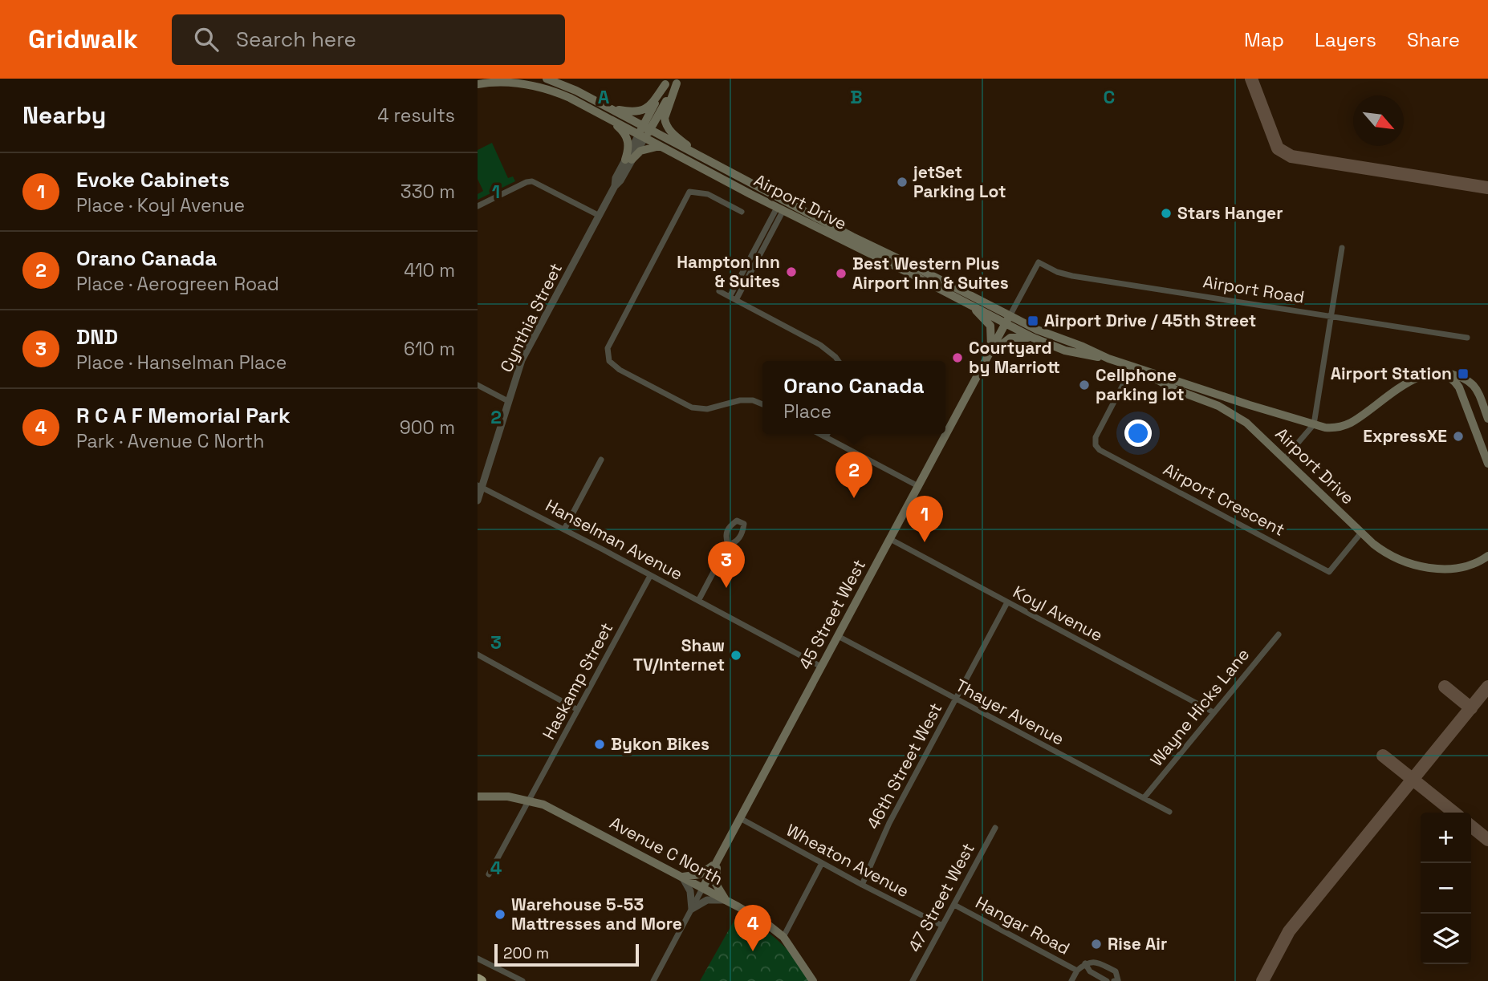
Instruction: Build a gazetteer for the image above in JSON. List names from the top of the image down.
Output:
{
  "streets": {
    "main road": ["Airport Drive", "45 Street West", "Avenue C North"],
    "street": [
      "Airport Road",
      "Cynthia Street",
      "Airport Crescent",
      "Hanselman Avenue",
      "Koyl Avenue",
      "Haskamp Street",
      "Wayne Hicks Lane",
      "Thayer Avenue",
      "46th Street West",
      "Wheaton Avenue",
      "47 Street West",
      "Hangar Road"
    ]
  },
  "crossings": [
    ["Airport Drive", "Cynthia Street"],
    ["Airport Drive", "Airport Crescent"],
    ["Airport Drive", "45 Street West"],
    ["Airport Road", "45 Street West"],
    ["Cynthia Street", "Hanselman Avenue"],
    ["Hanselman Avenue", "45 Street West"],
    ["Hanselman Avenue", "Haskamp Street"],
    ["Koyl Avenue", "45 Street West"],
    ["Koyl Avenue", "Wayne Hicks Lane"],
    ["Koyl Avenue", "46th Street West"],
    ["45 Street West", "Thayer Avenue"],
    ["45 Street West", "Avenue C North"],
    ["45 Street West", "Wheaton Avenue"],
    ["Haskamp Street", "Avenue C North"],
    ["Wayne Hicks Lane", "Thayer Avenue"],
    ["Thayer Avenue", "46th Street West"],
    ["46th Street West", "Wheaton Avenue"],
    ["Wheaton Avenue", "47 Street West"],
    ["47 Street West", "Hangar Road"]
  ],
  "places": {
    "other": [
      "jetSet Parking Lot",
      "Stars Hanger",
      "Hampton Inn & Suites",
      "Best Western Plus Airport Inn & Suites",
      "Courtyard by Marriott",
      "Cellphone parking lot",
      "ExpressXE",
      "Shaw TV/Internet",
      "Bykon Bikes",
      "Warehouse 5-53 Mattresses and More",
      "Rise Air"
    ],
    "transit": ["Airport Drive / 45th Street", "Airport Station"]
  },
  "scale_bar": "200 m",
  "north": "bottom right",
  "page": {
    "header": "Gridwalk",
    "search": "Search here",
    "nav": ["Map", "Layers", "Share"],
    "heading": ["Nearby", "4 results"],
    "list": [
      {
        "mark": "1",
        "name": "Evoke Cabinets",
        "note": "Place · Koyl Avenue",
        "value": "330 m"
      },
      {
        "mark": "2",
        "name": "Orano Canada",
        "note": "Place · Aerogreen Road",
        "value": "410 m"
      },
      {
        "mark": "3",
        "name": "DND",
        "note": "Place · Hanselman Place",
        "value": "610 m"
      },
      {
        "mark": "4",
        "name": "R C A F Memorial Park",
        "note": "Park · Avenue C North",
        "value": "900 m"
      }
    ],
    "popup": ["Orano Canada", "Place"],
    "pins": [
      "2",
      "1",
      "3",
      "4"
    ],
    "map_buttons": ["+", "−"],
    "scale": "200 m"
  },
  "grid": {
    "columns": ["A", "B", "C"],
    "rows": [
      "1",
      "2",
      "3",
      "4"
    ]
  }
}
